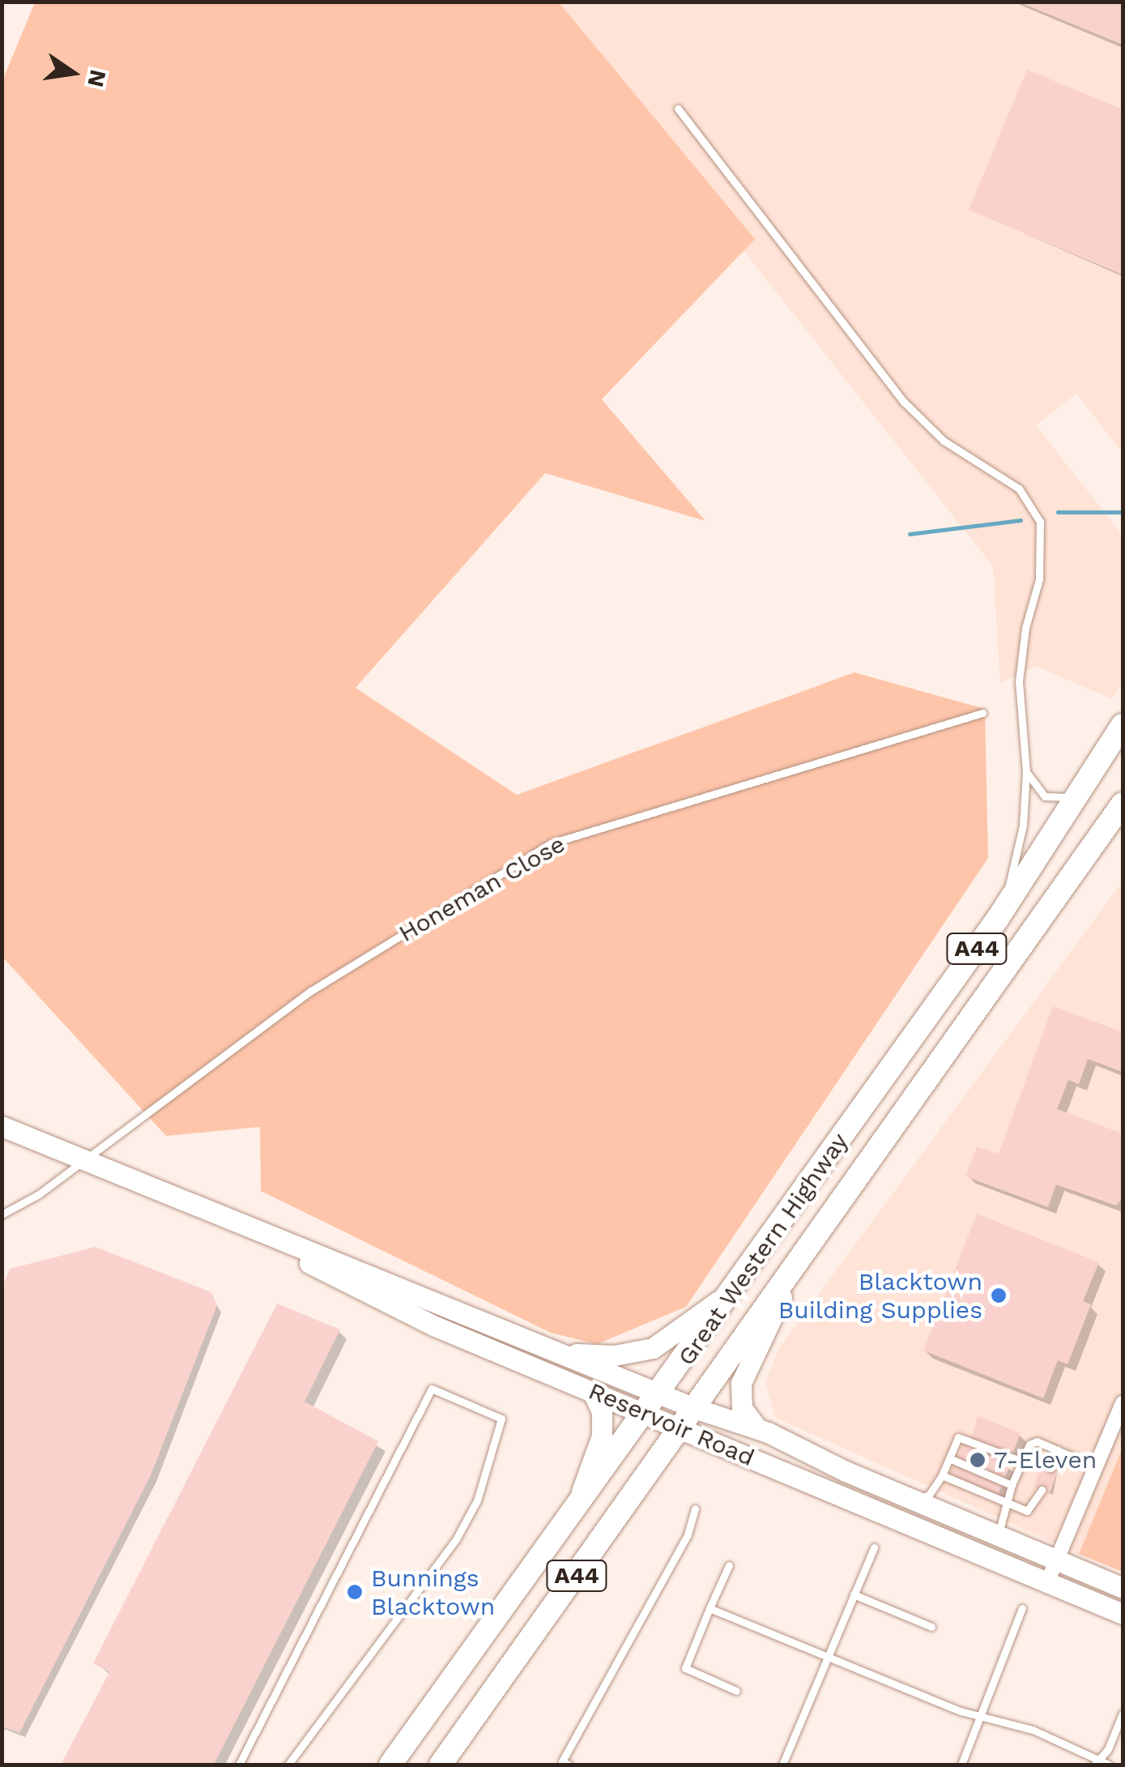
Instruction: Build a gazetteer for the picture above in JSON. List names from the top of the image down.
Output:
{
  "streets": {
    "highway": ["A44", "Great Western Highway"],
    "main road": ["Reservoir Road"],
    "lane": ["Honeman Close"]
  },
  "crossings": [
    ["Honeman Close", "Reservoir Road"],
    ["Great Western Highway", "Reservoir Road"]
  ],
  "places": ["Blacktown Building Supplies", "7-Eleven", "Bunnings Blacktown"],
  "north": "right"
}
